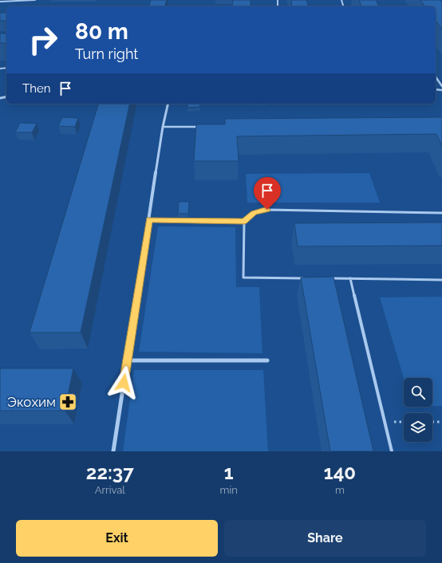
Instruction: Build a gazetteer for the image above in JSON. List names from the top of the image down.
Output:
{
  "places": {
    "pharmacy": ["Экохим"]
  },
  "page": {
    "turn": ["80 m", "Turn right"],
    "then": "Then",
    "eta": [
      "22:37",
      "Arrival",
      "1",
      "min",
      "140",
      "m"
    ],
    "buttons": ["Exit", "Share"]
  }
}
